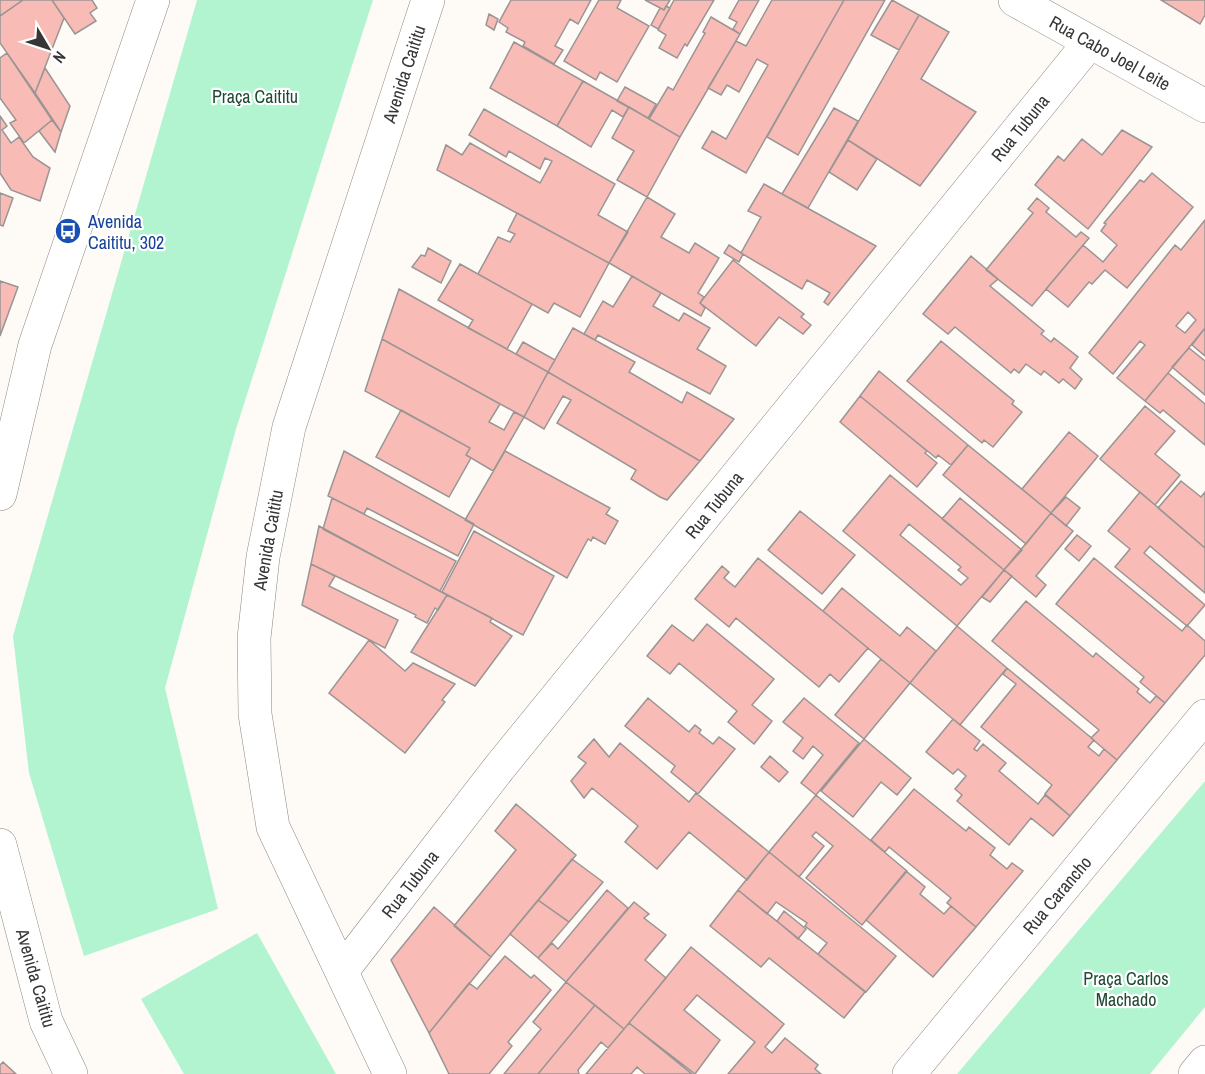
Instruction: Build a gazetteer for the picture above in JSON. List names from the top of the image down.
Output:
{
  "streets": {
    "street": [
      "Rua Cabo Joel Leite",
      "Avenida Caititu",
      "Rua Tubuna",
      "Rua Carancho"
    ]
  },
  "crossings": [
    ["Rua Cabo Joel Leite", "Rua Tubuna"],
    ["Avenida Caititu", "Rua Tubuna"]
  ],
  "parks": ["Praça Caititu", "Praça Carlos Machado"],
  "places": {
    "bus stop": ["Avenida Caititu, 302"]
  },
  "north": "bottom right"
}
